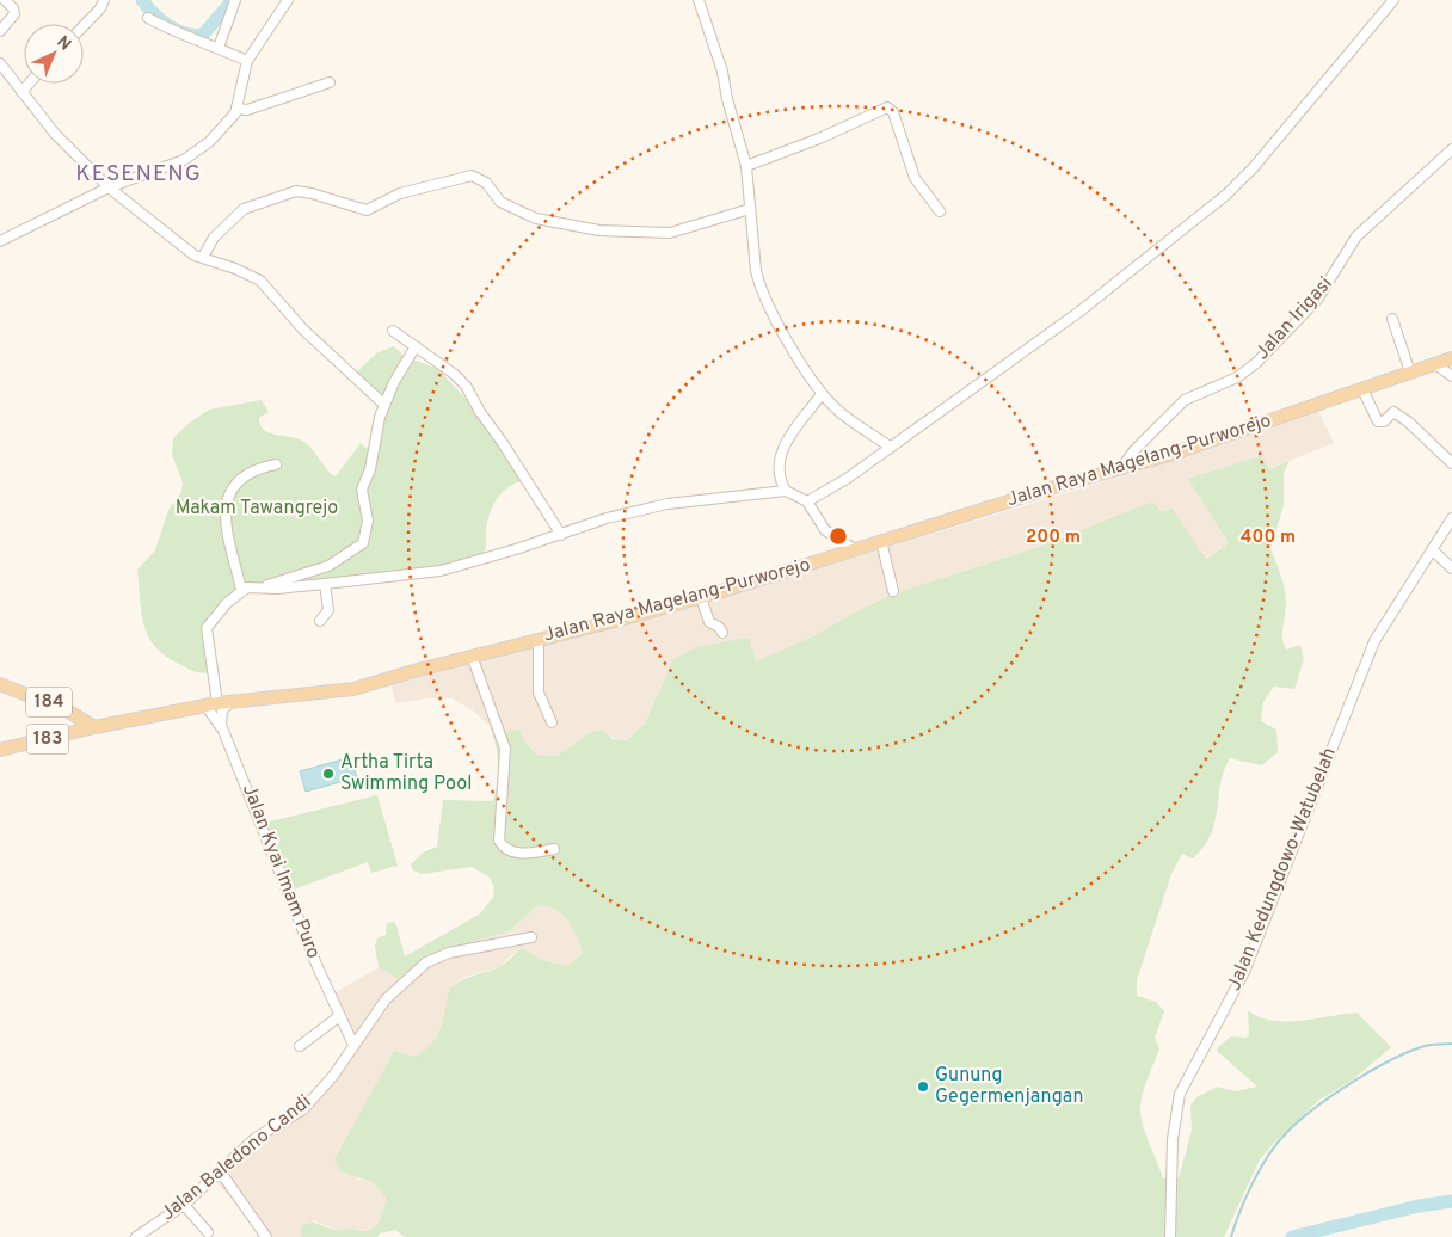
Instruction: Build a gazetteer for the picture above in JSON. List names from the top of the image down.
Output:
{
  "streets": {
    "main road": ["Jalan Raya Magelang-Purworejo", "184", "183"],
    "street": [
      "Jalan Irigasi",
      "Jalan Kedungdowo-Watubelah",
      "Jalan Kyai Imam Puro",
      "Jalan Baledono Candi"
    ]
  },
  "crossings": [
    ["Jalan Irigasi", "Jalan Raya Magelang-Purworejo"],
    ["Jalan Raya Magelang-Purworejo", "184"],
    ["Jalan Raya Magelang-Purworejo", "183"],
    ["Jalan Raya Magelang-Purworejo", "Jalan Kyai Imam Puro"],
    ["184", "183"],
    ["Jalan Kyai Imam Puro", "Jalan Baledono Candi"]
  ],
  "districts": ["KESENENG"],
  "parks": ["Makam Tawangrejo"],
  "places": ["Artha Tirta Swimming Pool", "Gunung Gegermenjangan"],
  "north": "top right",
  "rings": ["200 m", "400 m"]
}
